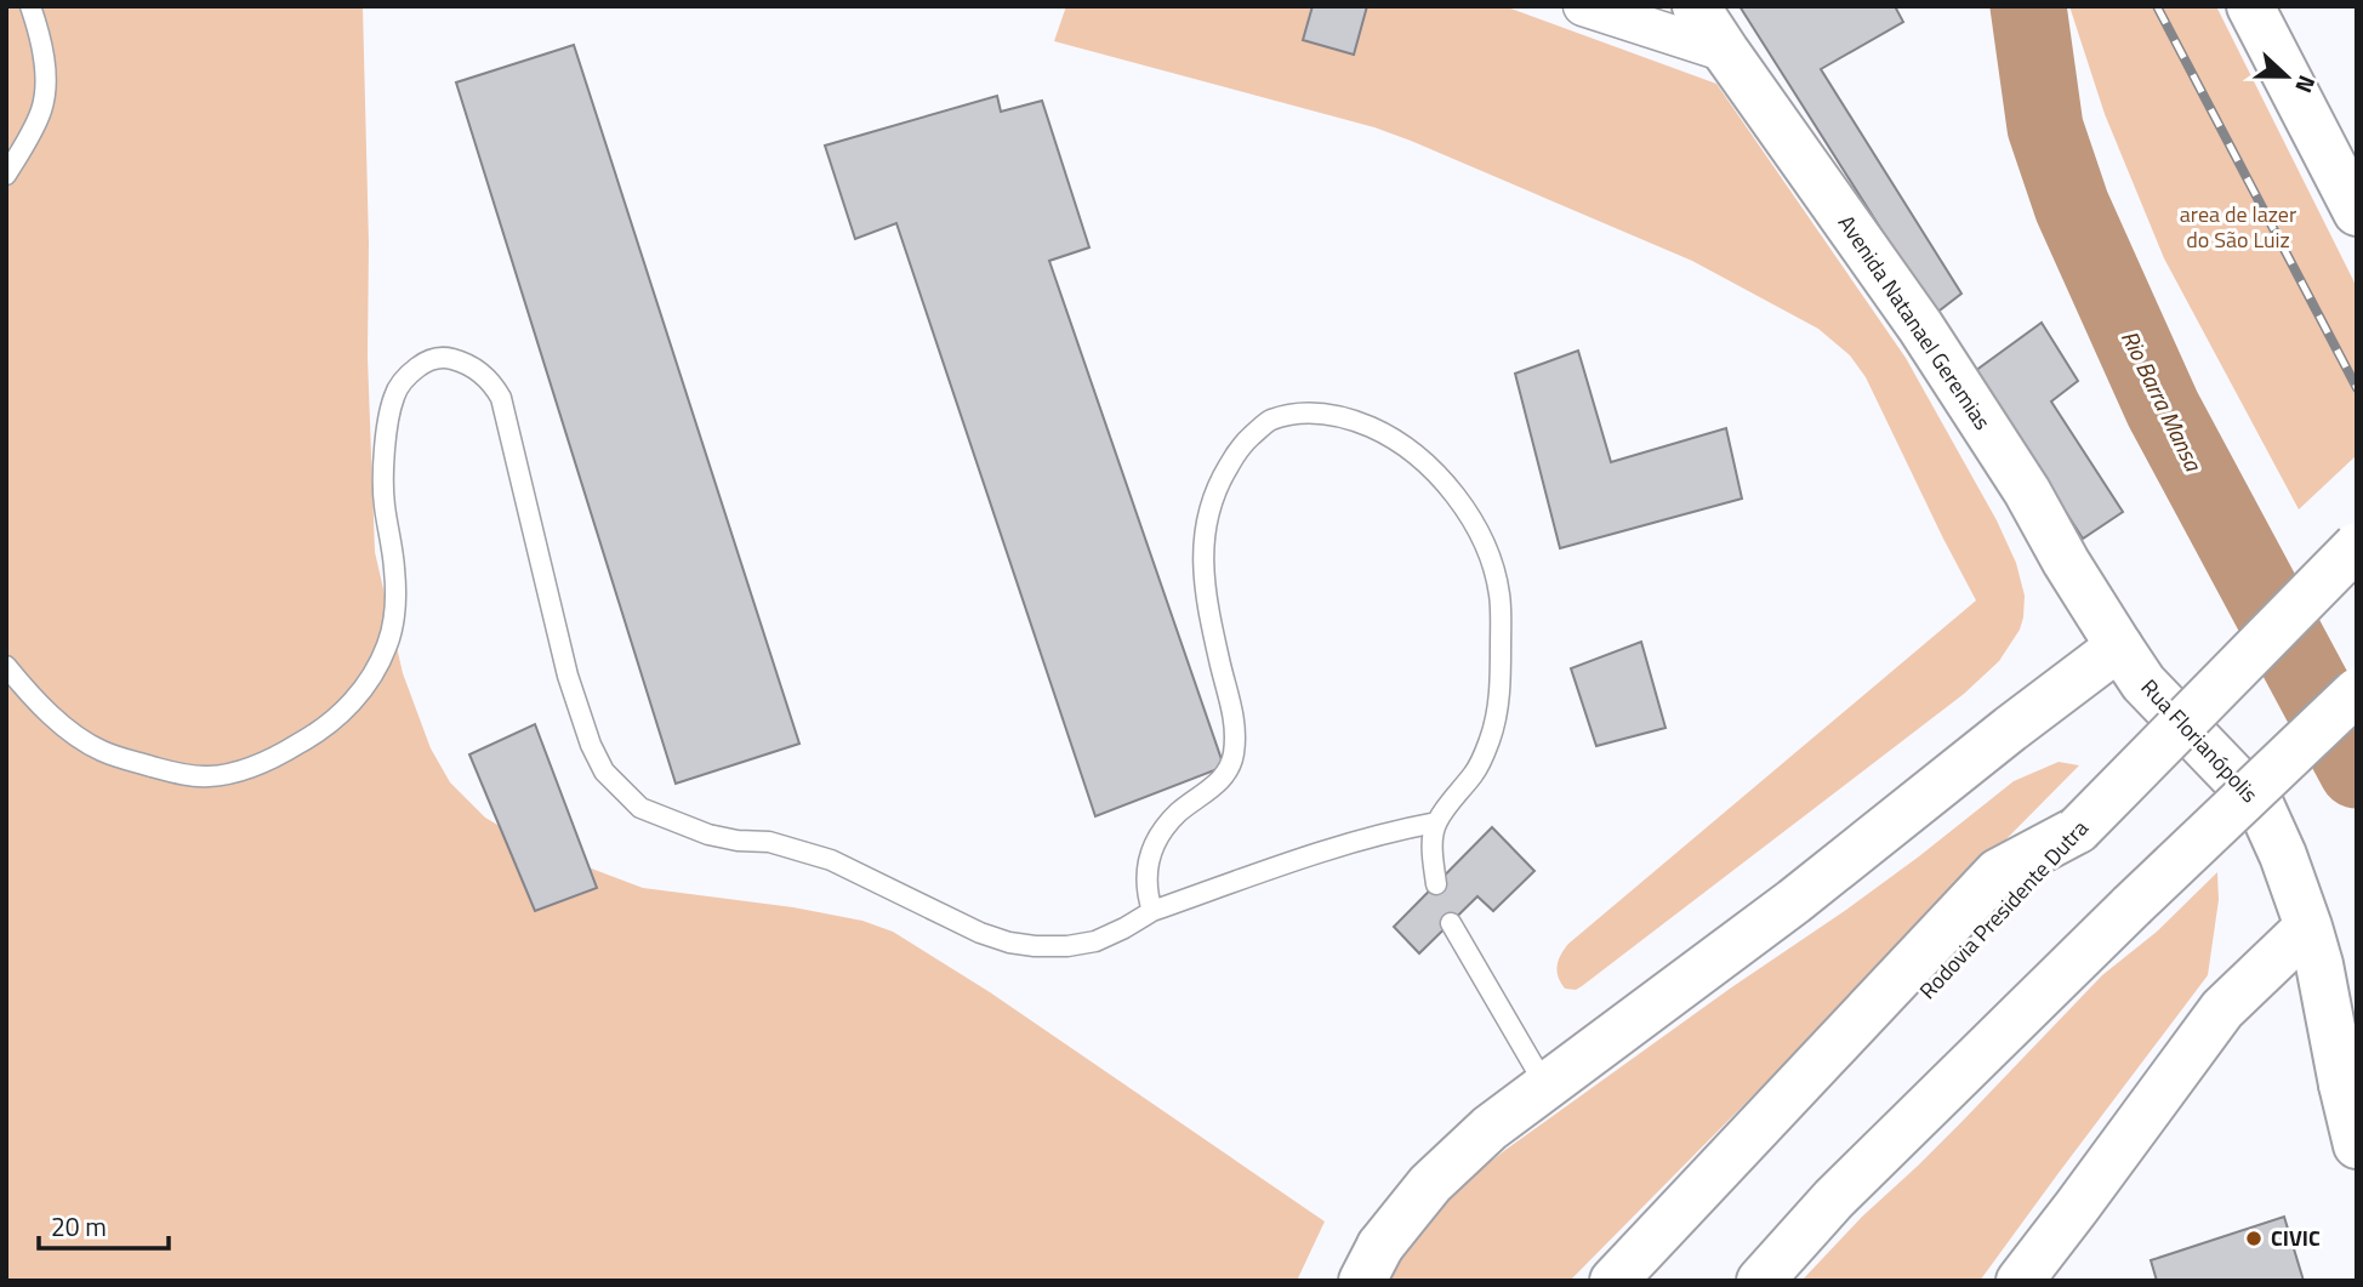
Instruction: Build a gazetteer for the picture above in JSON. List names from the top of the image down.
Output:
{
  "streets": {
    "main road": ["Avenida Natanael Geremias", "Rua Florianópolis", "Rodovia Presidente Dutra"]
  },
  "crossings": [
    ["Avenida Natanael Geremias", "Rua Florianópolis"]
  ],
  "water": ["Rio Barra Mansa"],
  "parks": ["area de lazer do São Luiz"],
  "places": ["CIVIC"],
  "scale_bar": "20 m",
  "north": "right"
}
